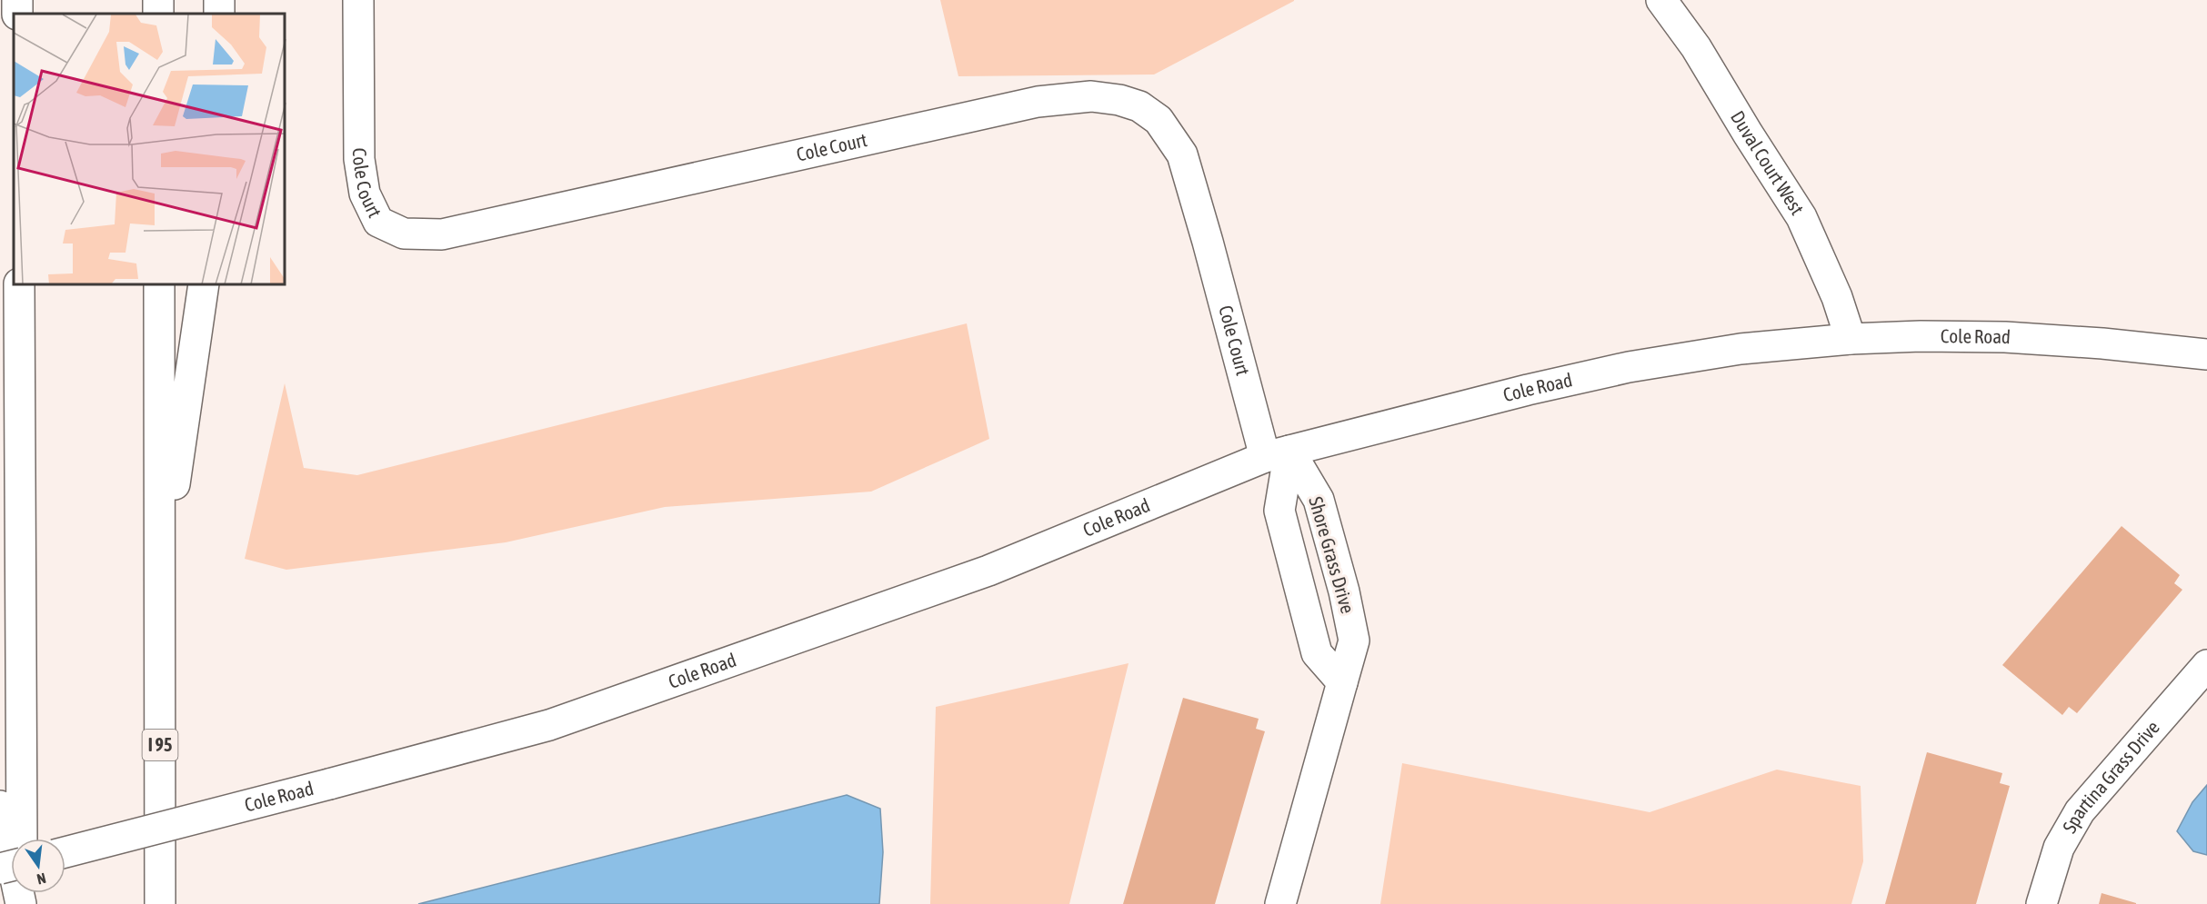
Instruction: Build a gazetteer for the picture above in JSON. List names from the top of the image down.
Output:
{
  "streets": {
    "main road": [
      "Cole Court",
      "Duval Court West",
      "Cole Road",
      "Shore Grass Drive",
      "I 95",
      "Spartina Grass Drive"
    ]
  },
  "crossings": [
    ["Cole Court", "Cole Road"],
    ["Cole Court", "Shore Grass Drive"],
    ["Duval Court West", "Cole Road"],
    ["Cole Road", "Shore Grass Drive"]
  ],
  "north": "bottom"
}
